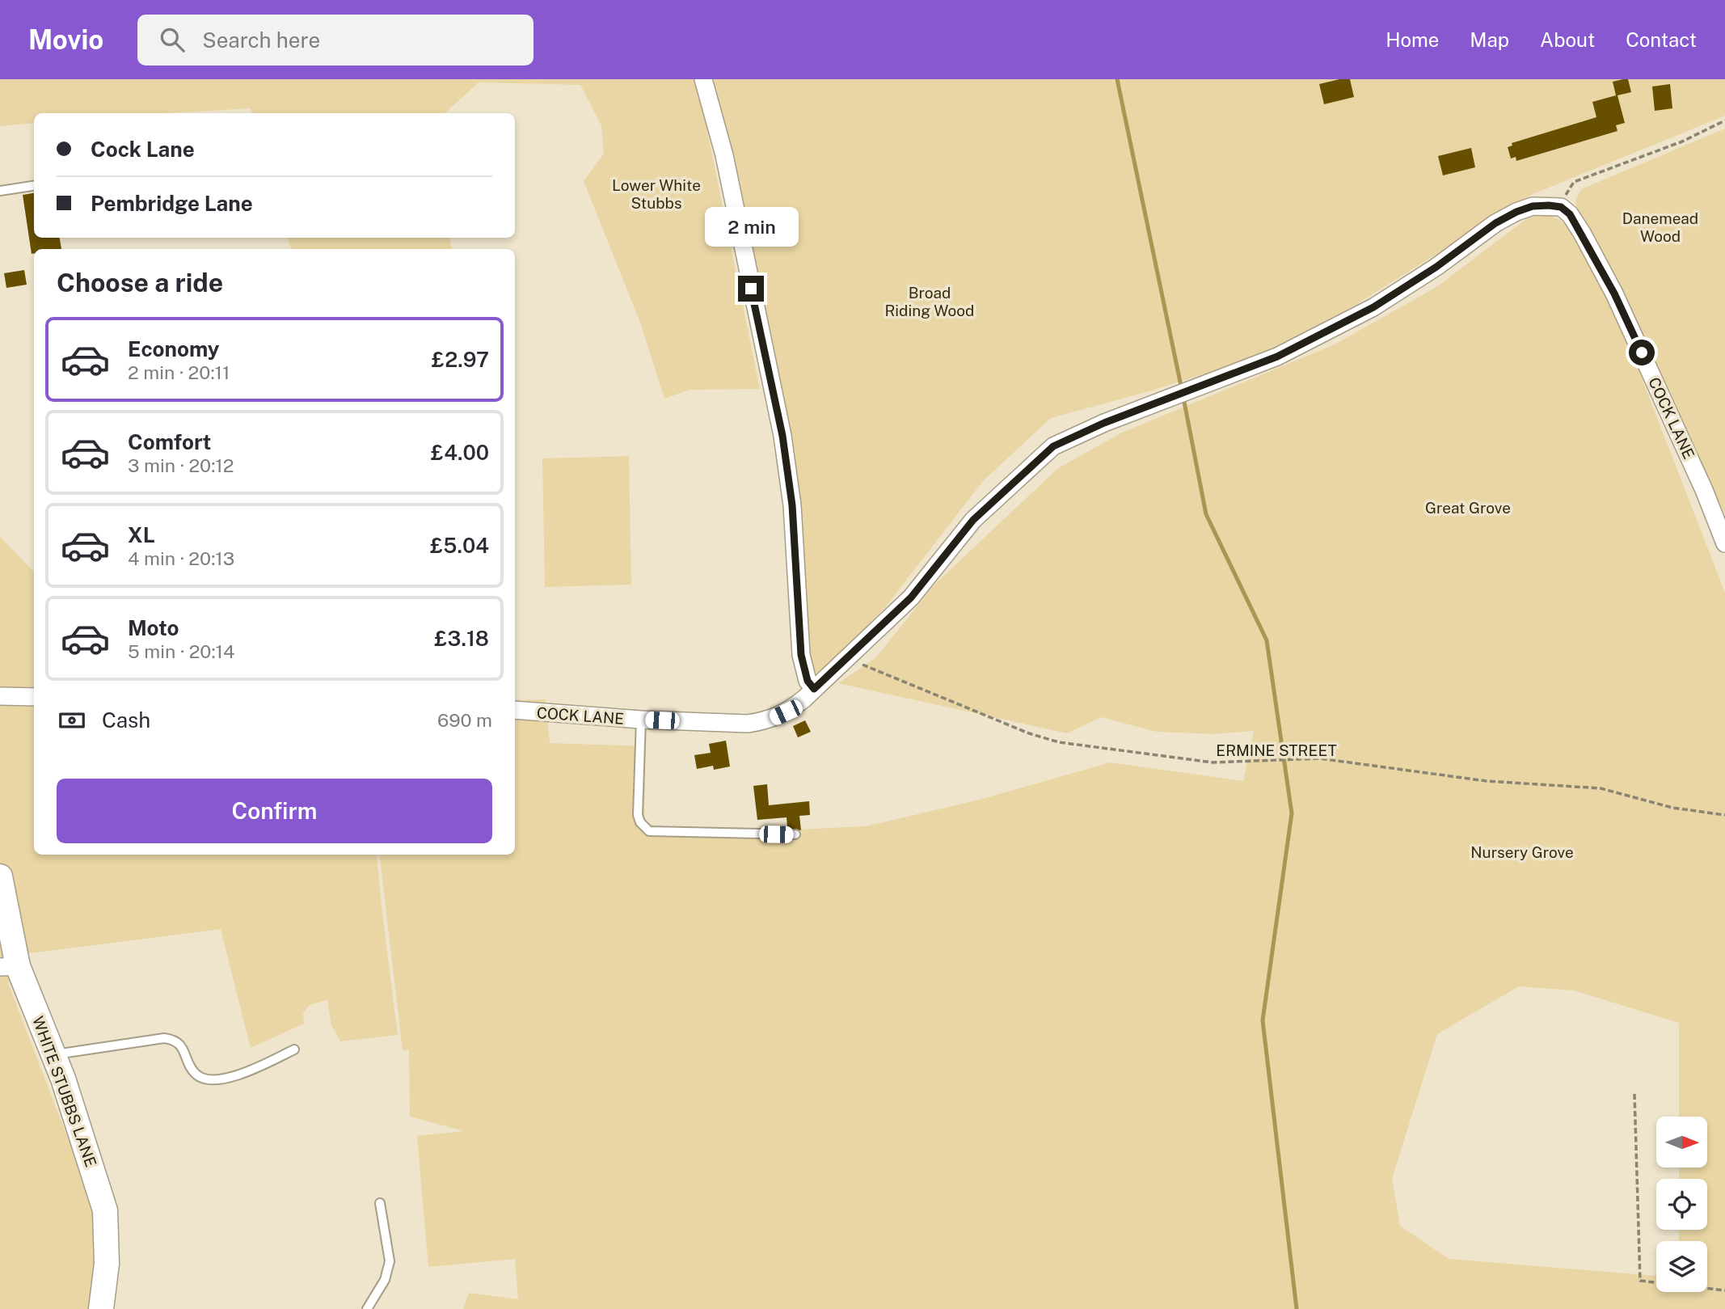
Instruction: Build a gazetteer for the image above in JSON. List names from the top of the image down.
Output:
{
  "streets": {
    "street": ["COCK LANE", "WHITE STUBBS LANE"],
    "path": ["ERMINE STREET"]
  },
  "crossings": [
    ["COCK LANE", "ERMINE STREET"]
  ],
  "parks": [
    "Lower White Stubbs",
    "Danemead Wood",
    "Broad Riding Wood",
    "Great Grove",
    "Nursery Grove"
  ],
  "north": "right",
  "page": {
    "header": "Movio",
    "search": "Search here",
    "nav": [
      "Home",
      "Map",
      "About",
      "Contact"
    ],
    "banner": ["Cock Lane", "Pembridge Lane"],
    "bubble": "2 min",
    "heading": "Choose a ride",
    "list": [
      {
        "name": "Economy",
        "note": "2 min · 20:11",
        "value": "£2.97"
      },
      {
        "name": "Comfort",
        "note": "3 min · 20:12",
        "value": "£4.00"
      },
      {
        "name": "XL",
        "note": "4 min · 20:13",
        "value": "£5.04"
      },
      {
        "name": "Moto",
        "note": "5 min · 20:14",
        "value": "£3.18"
      }
    ],
    "pay": ["Cash", "690 m"],
    "buttons": "Confirm"
  }
}
